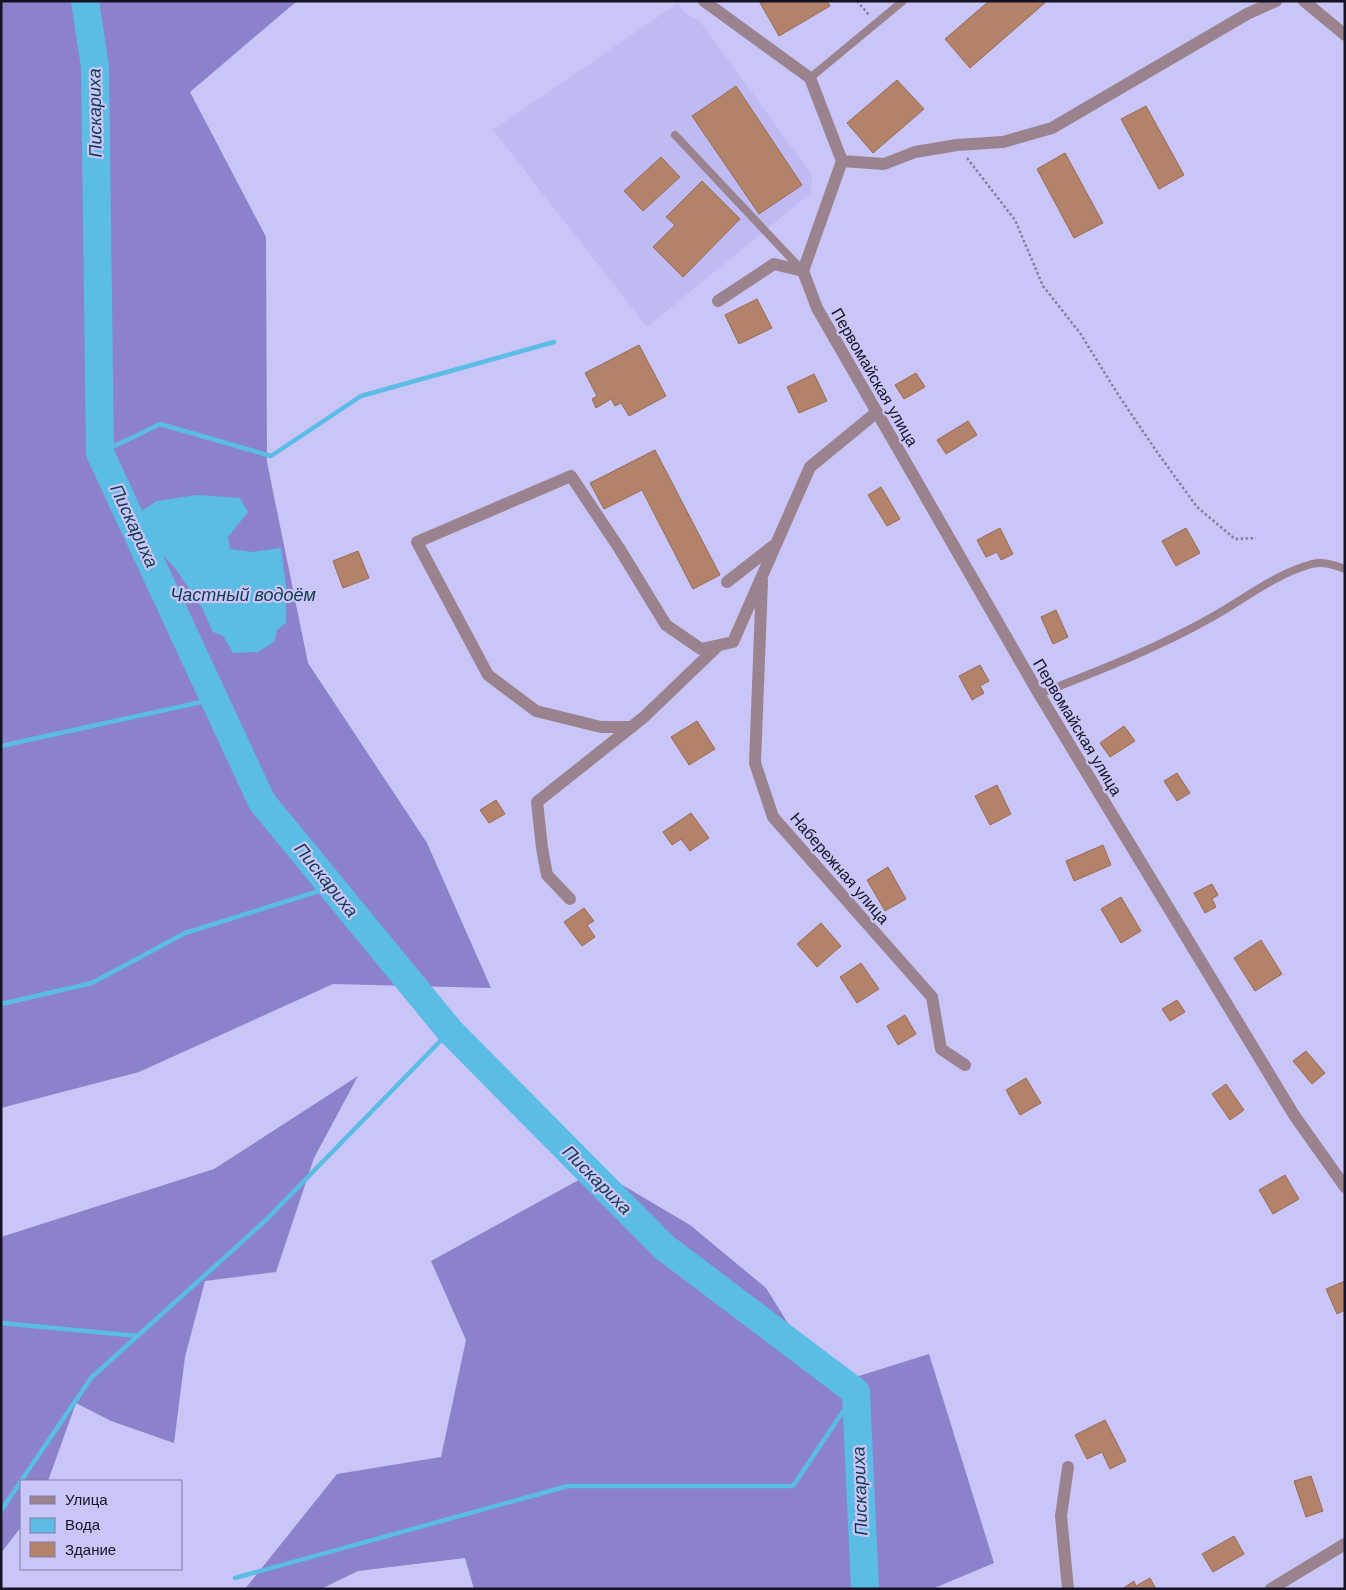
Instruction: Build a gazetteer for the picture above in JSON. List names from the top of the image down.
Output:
{
  "streets": {
    "street": ["Первомайская улица", "Набережная улица"]
  },
  "water": ["Пискариха", "Частный водоём"],
  "legend": ["Улица", "Вода", "Здание"]
}
